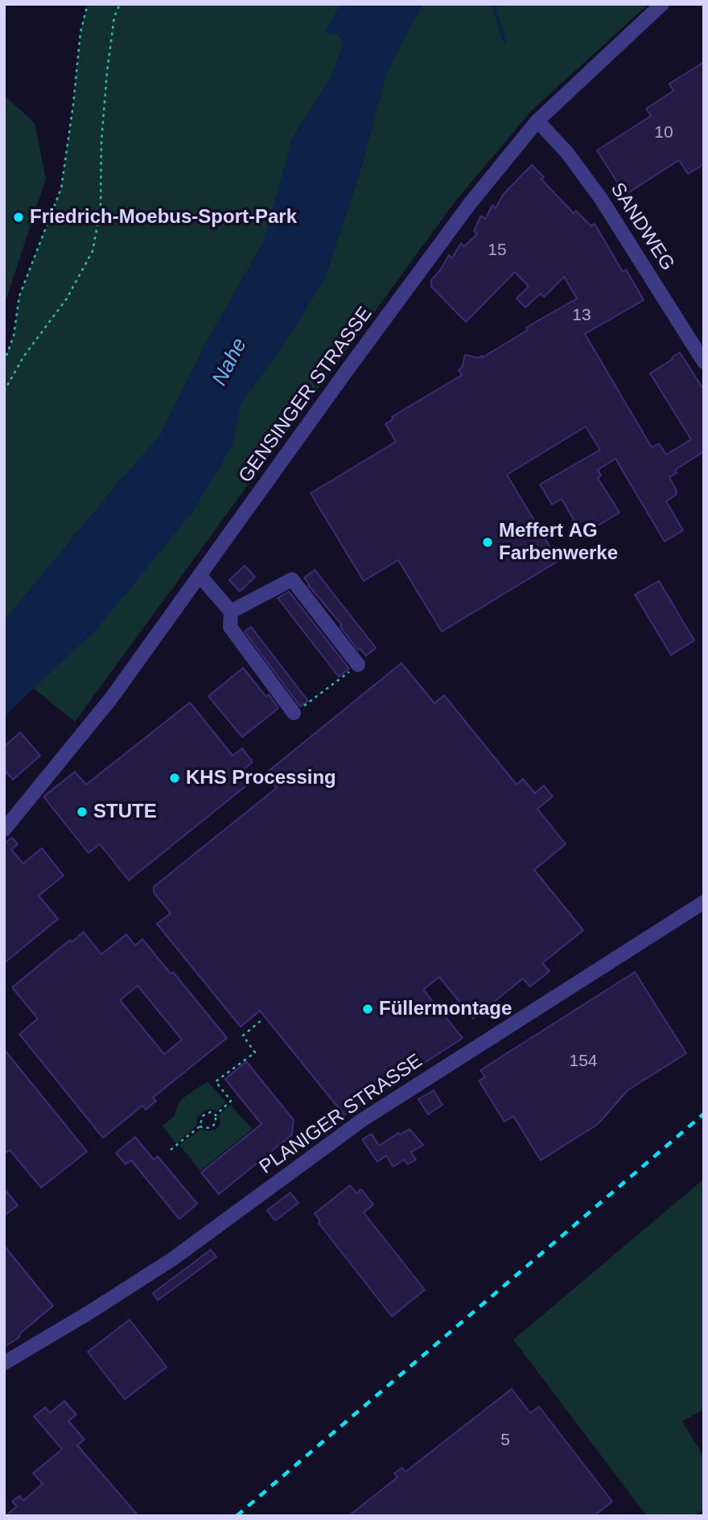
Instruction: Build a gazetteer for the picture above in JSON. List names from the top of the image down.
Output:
{
  "streets": {
    "street": ["SANDWEG", "GENSINGER STRASSE", "PLANIGER STRASSE"]
  },
  "crossings": [
    ["SANDWEG", "GENSINGER STRASSE"]
  ],
  "water": ["Nahe"],
  "places": [
    "Friedrich-Moebus-Sport-Park",
    "Meffert AG Farbenwerke",
    "KHS Processing",
    "STUTE",
    "Füllermontage"
  ],
  "house_numbers": [
    "10",
    "15",
    "13",
    "154",
    "5"
  ]
}
